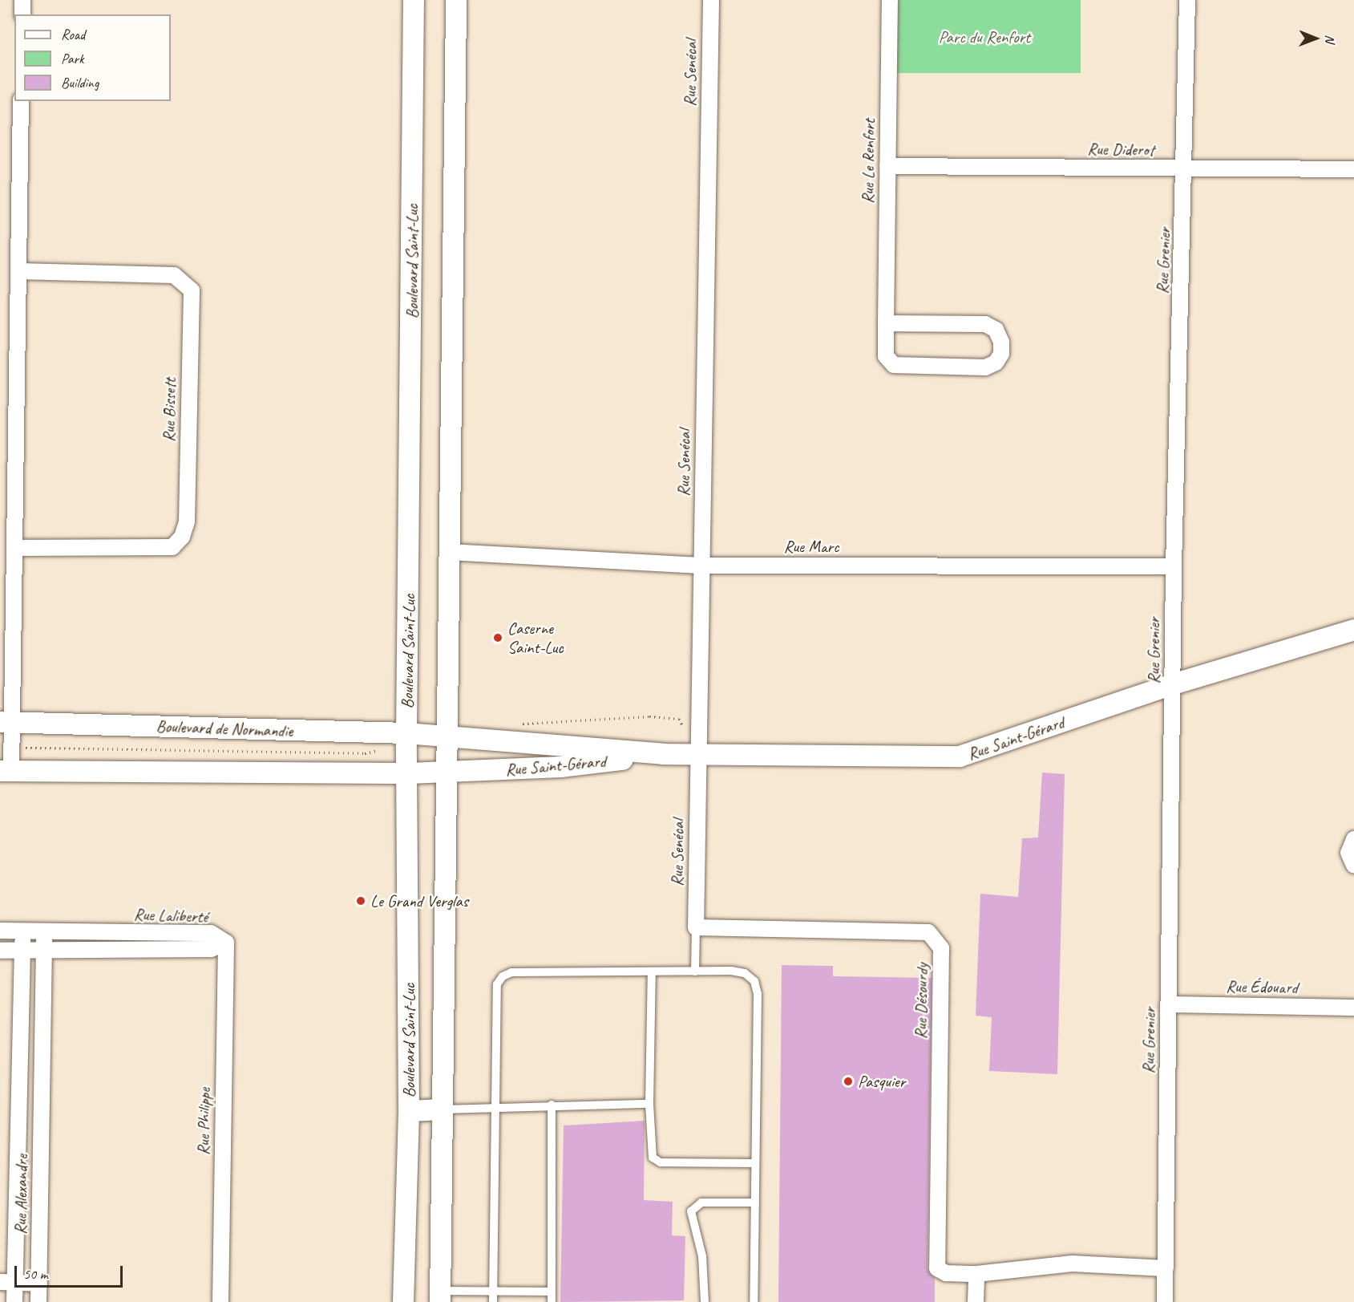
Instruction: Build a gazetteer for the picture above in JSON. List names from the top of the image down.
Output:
{
  "streets": {
    "street": [
      "Rue Senécal",
      "Rue Diderot",
      "Rue Le Renfort",
      "Rue Grenier",
      "Boulevard Saint-Luc",
      "Rue Bissett",
      "Rue Marc",
      "Boulevard de Normandie",
      "Rue Saint-Gérard",
      "Rue Laliberté",
      "Rue Édouard",
      "Rue Désourdy",
      "Rue Philippe",
      "Rue Alexandre"
    ]
  },
  "crossings": [
    ["Rue Senécal", "Rue Marc"],
    ["Rue Senécal", "Rue Saint-Gérard"],
    ["Rue Senécal", "Rue Désourdy"],
    ["Rue Diderot", "Rue Le Renfort"],
    ["Rue Diderot", "Rue Grenier"],
    ["Rue Grenier", "Rue Marc"],
    ["Rue Grenier", "Rue Saint-Gérard"],
    ["Rue Grenier", "Rue Édouard"],
    ["Boulevard Saint-Luc", "Rue Marc"],
    ["Boulevard Saint-Luc", "Boulevard de Normandie"],
    ["Boulevard Saint-Luc", "Rue Saint-Gérard"],
    ["Boulevard de Normandie", "Rue Saint-Gérard"],
    ["Rue Laliberté", "Rue Philippe"],
    ["Rue Laliberté", "Rue Alexandre"]
  ],
  "parks": ["Parc du Renfort"],
  "places": ["Caserne Saint-Luc", "Le Grand Verglas", "Pasquier"],
  "legend": ["Road", "Park", "Building"],
  "scale_bar": "50 m",
  "north": "right"
}
